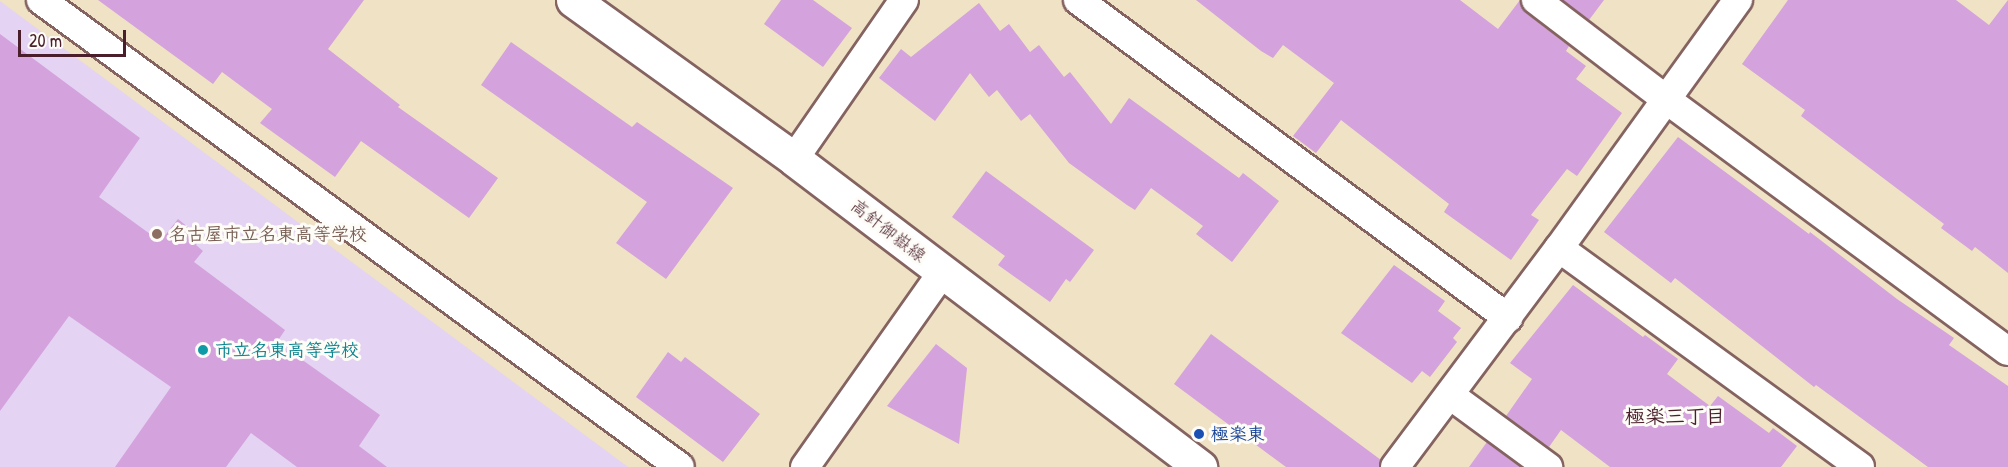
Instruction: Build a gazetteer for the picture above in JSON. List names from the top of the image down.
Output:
{
  "streets": {
    "street": ["高針御嶽線"]
  },
  "districts": ["極楽三丁目"],
  "places": ["名古屋市立名東高等学校", "市立名東高等学校", "極楽東"],
  "scale_bar": "20 m"
}
